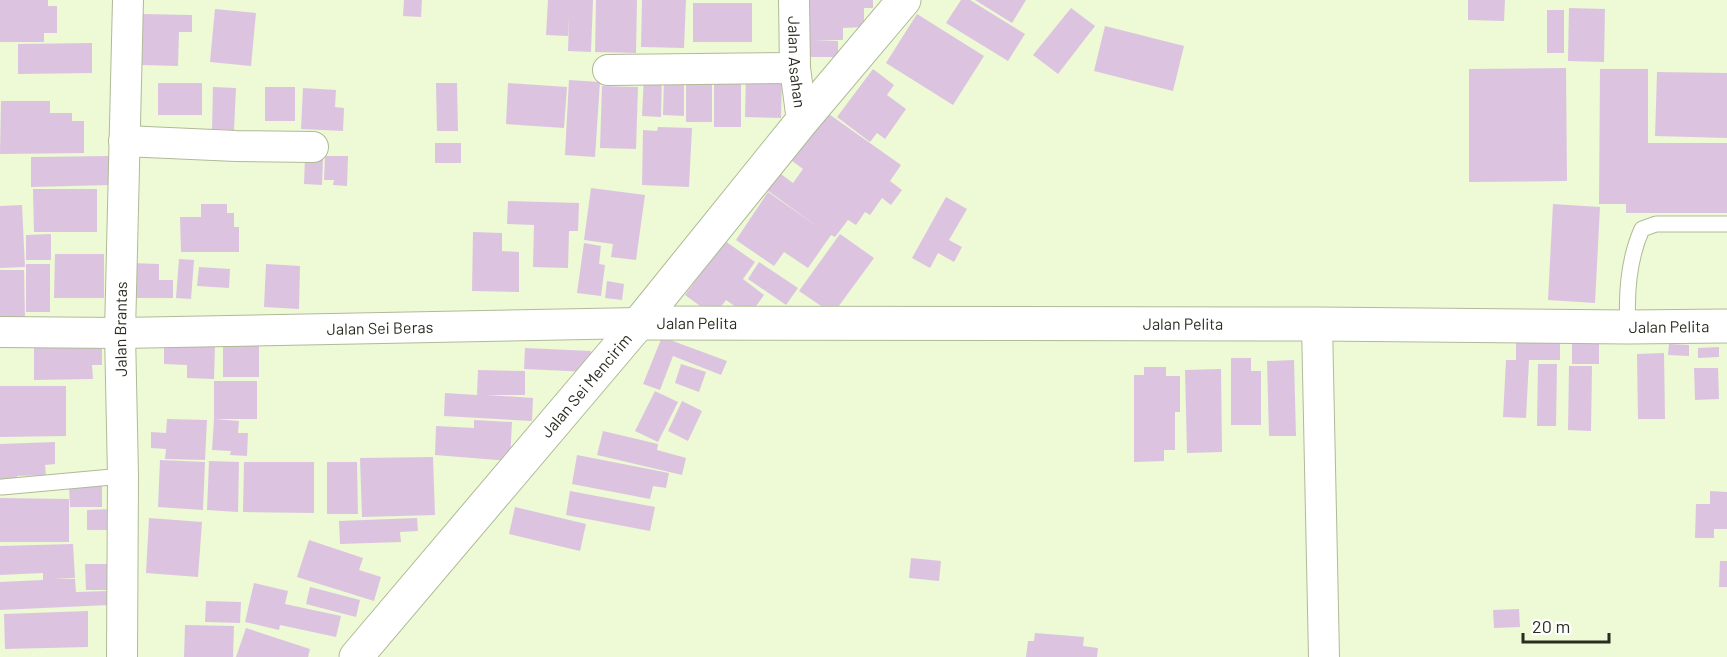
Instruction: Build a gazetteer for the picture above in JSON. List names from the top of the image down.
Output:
{
  "streets": {
    "street": [
      "Jalan Asahan",
      "Jalan Pelita",
      "Jalan Brantas",
      "Jalan Sei Beras",
      "Jalan Sei Mencirim"
    ]
  },
  "crossings": [
    ["Jalan Asahan", "Jalan Sei Mencirim"],
    ["Jalan Pelita", "Jalan Sei Beras"],
    ["Jalan Pelita", "Jalan Sei Mencirim"],
    ["Jalan Brantas", "Jalan Sei Beras"],
    ["Jalan Sei Beras", "Jalan Sei Mencirim"]
  ],
  "scale_bar": "20 m"
}
